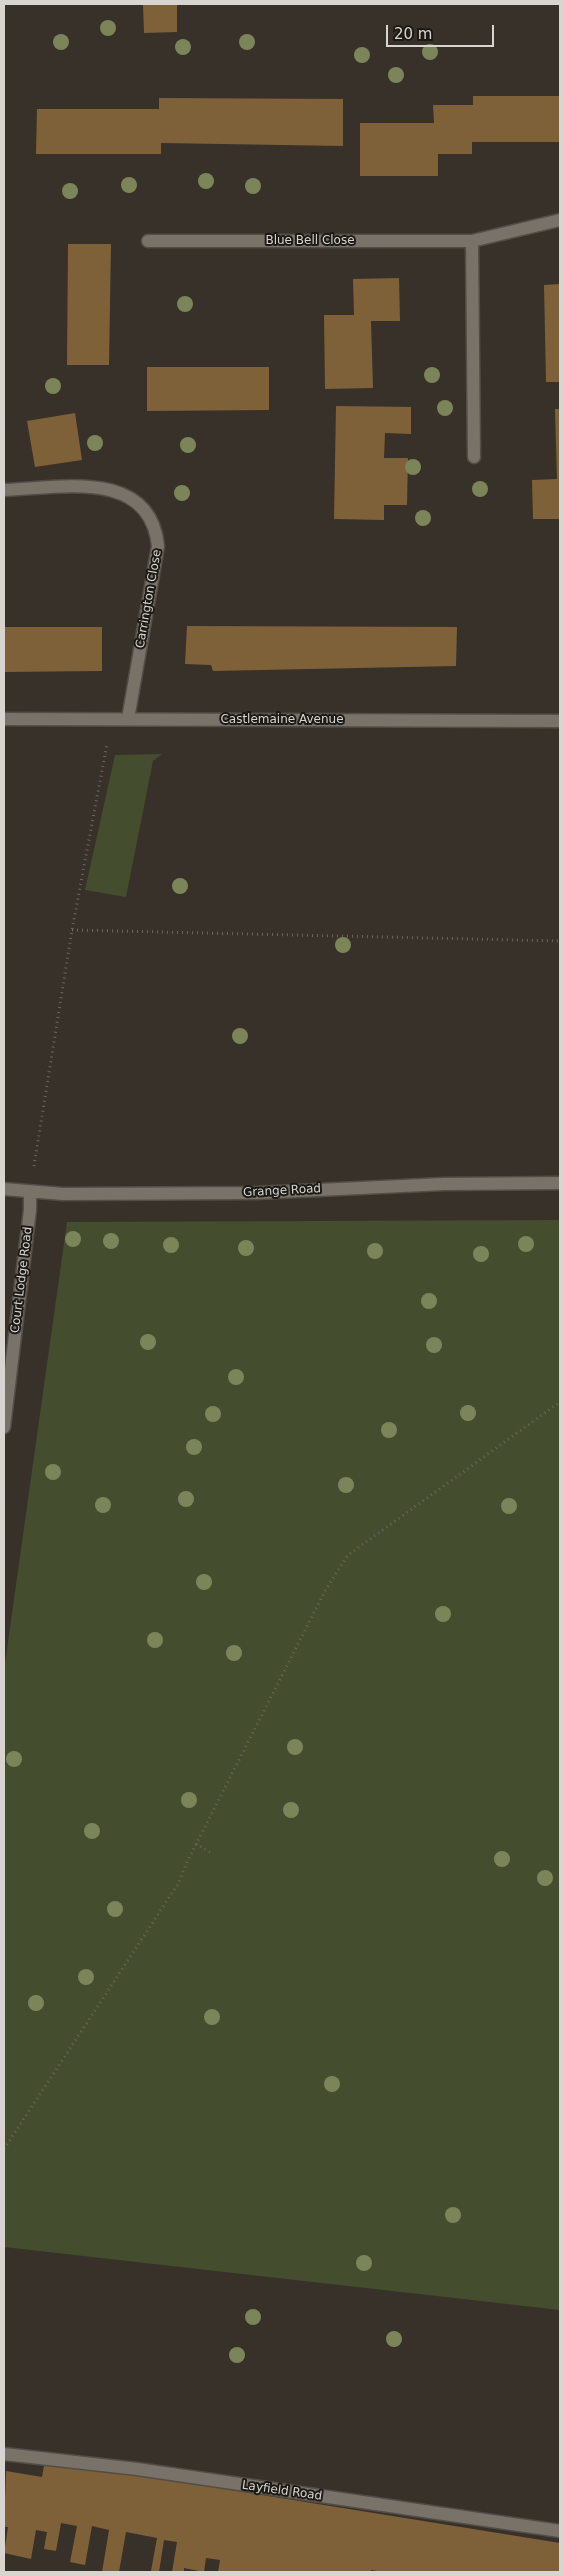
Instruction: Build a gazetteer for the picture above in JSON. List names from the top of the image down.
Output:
{
  "streets": {
    "street": [
      "Blue Bell Close",
      "Carrington Close",
      "Castlemaine Avenue",
      "Grange Road",
      "Court Lodge Road",
      "Layfield Road"
    ]
  },
  "crossings": [
    ["Carrington Close", "Castlemaine Avenue"],
    ["Grange Road", "Court Lodge Road"]
  ],
  "scale_bar": "20 m"
}
